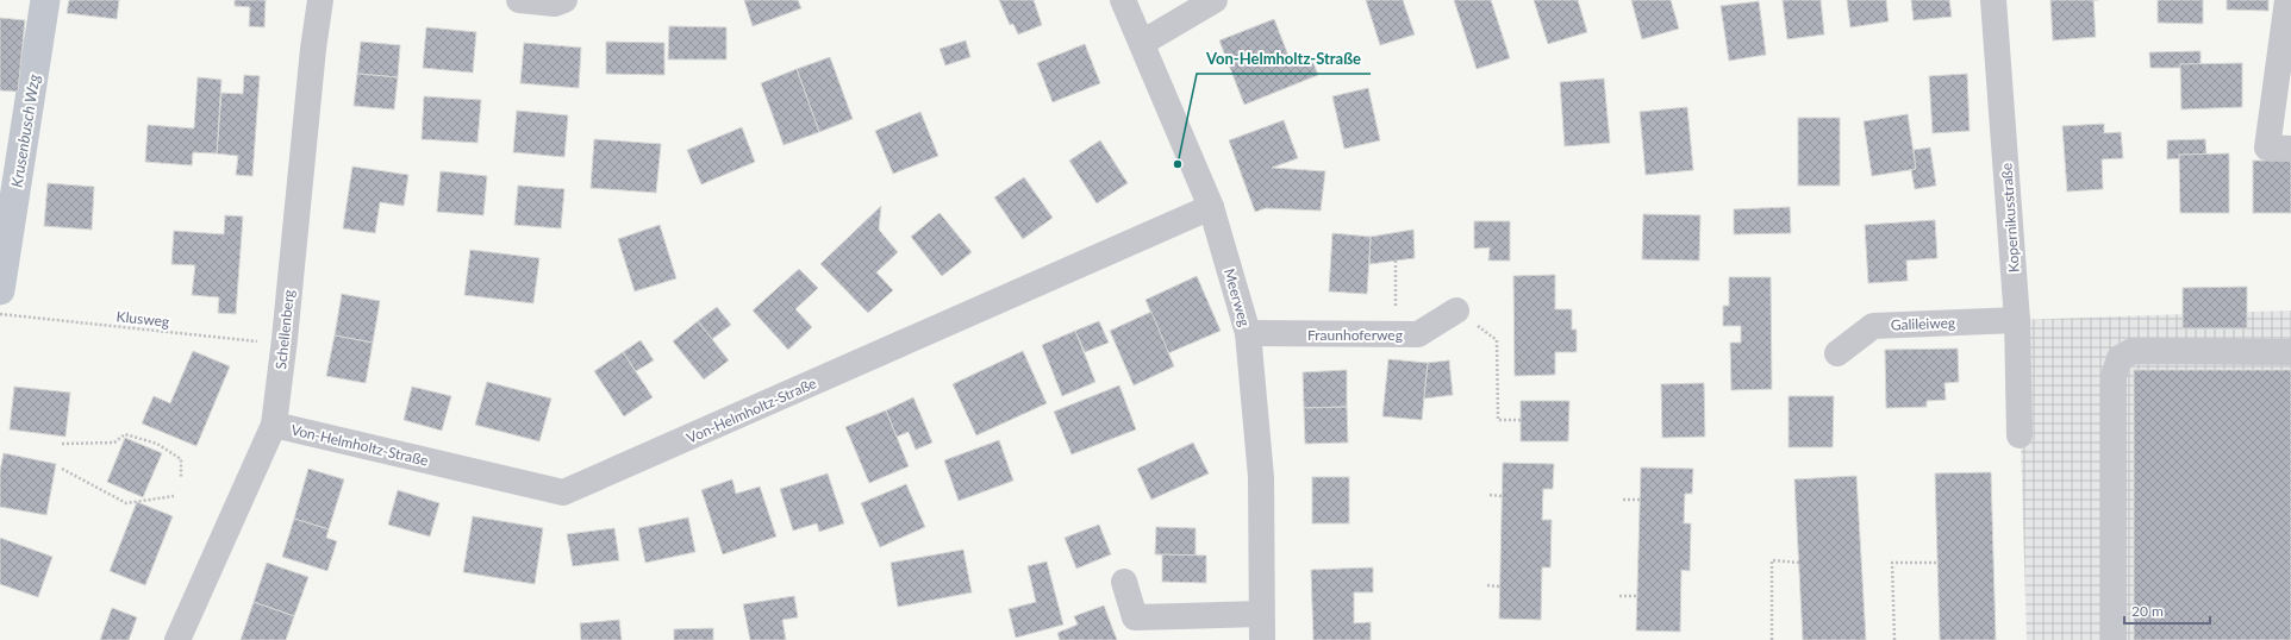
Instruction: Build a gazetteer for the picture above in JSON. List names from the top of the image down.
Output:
{
  "streets": {
    "street": [
      "Kopernikusstraße",
      "Meerweg",
      "Galileiweg",
      "Schellenberg",
      "Fraunhoferweg",
      "Von-Helmholtz-Straße"
    ],
    "path": ["Klusweg"]
  },
  "crossings": [
    ["Kopernikusstraße", "Galileiweg"],
    ["Meerweg", "Fraunhoferweg"],
    ["Meerweg", "Von-Helmholtz-Straße"],
    ["Klusweg", "Schellenberg"],
    ["Schellenberg", "Von-Helmholtz-Straße"]
  ],
  "water": ["Krusenbusch Wzg"],
  "places": ["Von-Helmholtz-Straße"],
  "scale_bar": "20 m"
}
